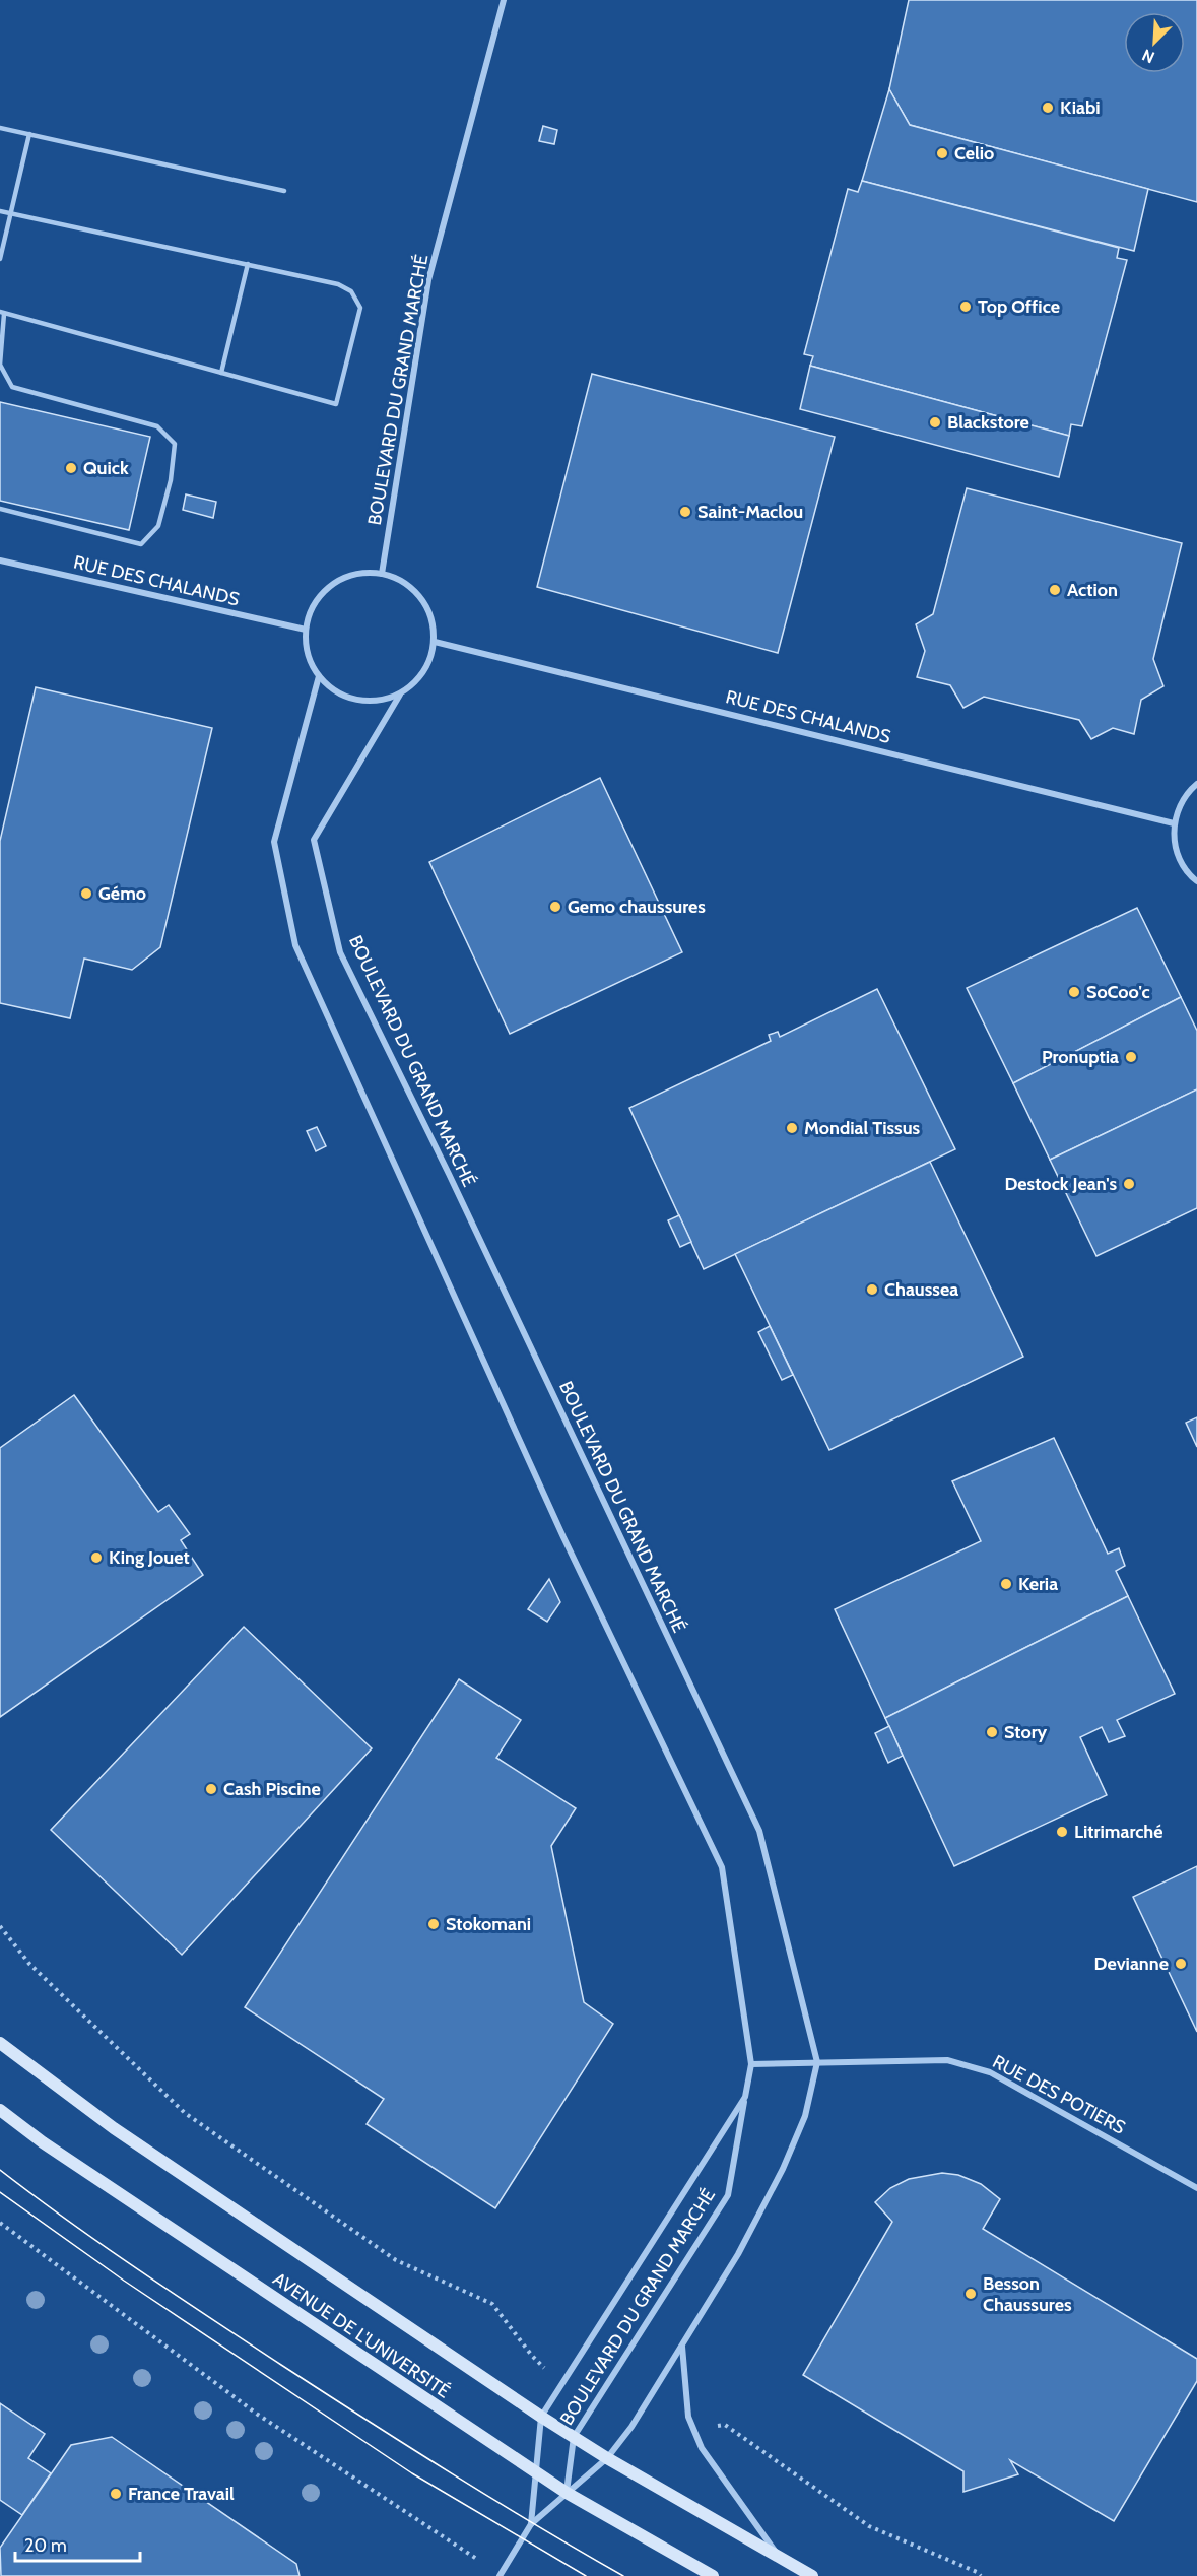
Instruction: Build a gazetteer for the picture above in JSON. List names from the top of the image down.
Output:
{
  "streets": {
    "main road": ["AVENUE DE L'UNIVERSITÉ"],
    "street": ["BOULEVARD DU GRAND MARCHÉ", "RUE DES CHALANDS", "RUE DES POTIERS"]
  },
  "crossings": [
    ["BOULEVARD DU GRAND MARCHÉ", "RUE DES CHALANDS"],
    ["BOULEVARD DU GRAND MARCHÉ", "RUE DES POTIERS"],
    ["BOULEVARD DU GRAND MARCHÉ", "AVENUE DE L'UNIVERSITÉ"]
  ],
  "places": [
    "Kiabi",
    "Celio",
    "Top Office",
    "Blackstore",
    "Quick",
    "Saint-Maclou",
    "Action",
    "Gémo",
    "Gemo chaussures",
    "SoCoo'c",
    "Pronuptia",
    "Mondial Tissus",
    "Destock Jean's",
    "Chaussea",
    "King Jouet",
    "Keria",
    "Story",
    "Cash Piscine",
    "Litrimarché",
    "Stokomani",
    "Devianne",
    "Besson Chaussures",
    "France Travail"
  ],
  "scale_bar": "20 m",
  "north": "bottom left"
}
